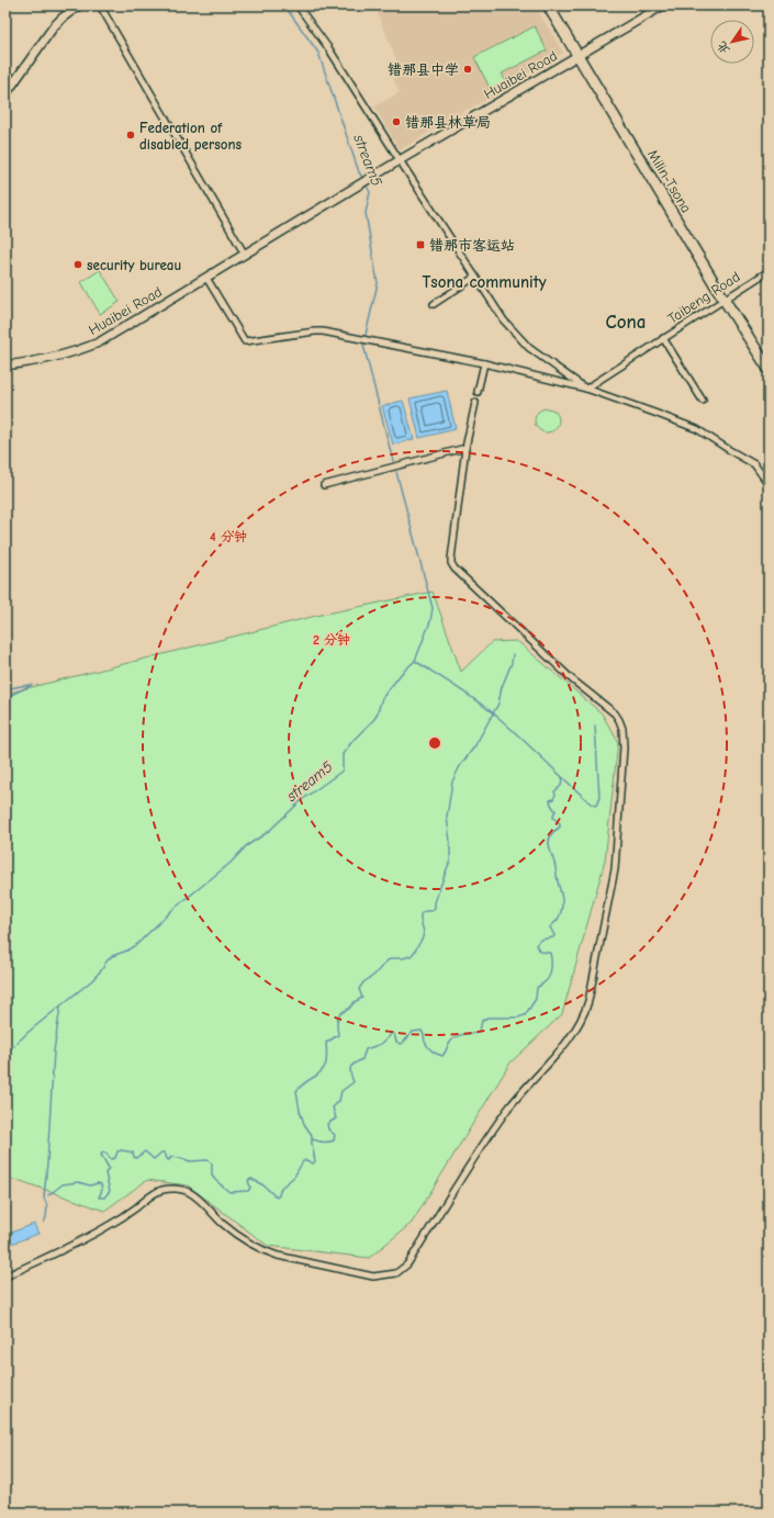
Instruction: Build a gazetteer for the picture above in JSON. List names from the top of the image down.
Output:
{
  "streets": {
    "highway": ["Milin-Tsona"],
    "street": ["Huaibei Road", "Taibeng Road"]
  },
  "crossings": [
    ["Huaibei Road", "Milin-Tsona"],
    ["Milin-Tsona", "Taibeng Road"]
  ],
  "districts": ["Tsona community", "Cona"],
  "water": ["stream5"],
  "places": {
    "other": [
      "错那县中学",
      "错那县林草局",
      "Federation of disabled persons",
      "security bureau"
    ],
    "transit": ["错那市客运站"]
  },
  "north": "bottom left",
  "rings": ["4 分钟", "2 分钟"]
}
